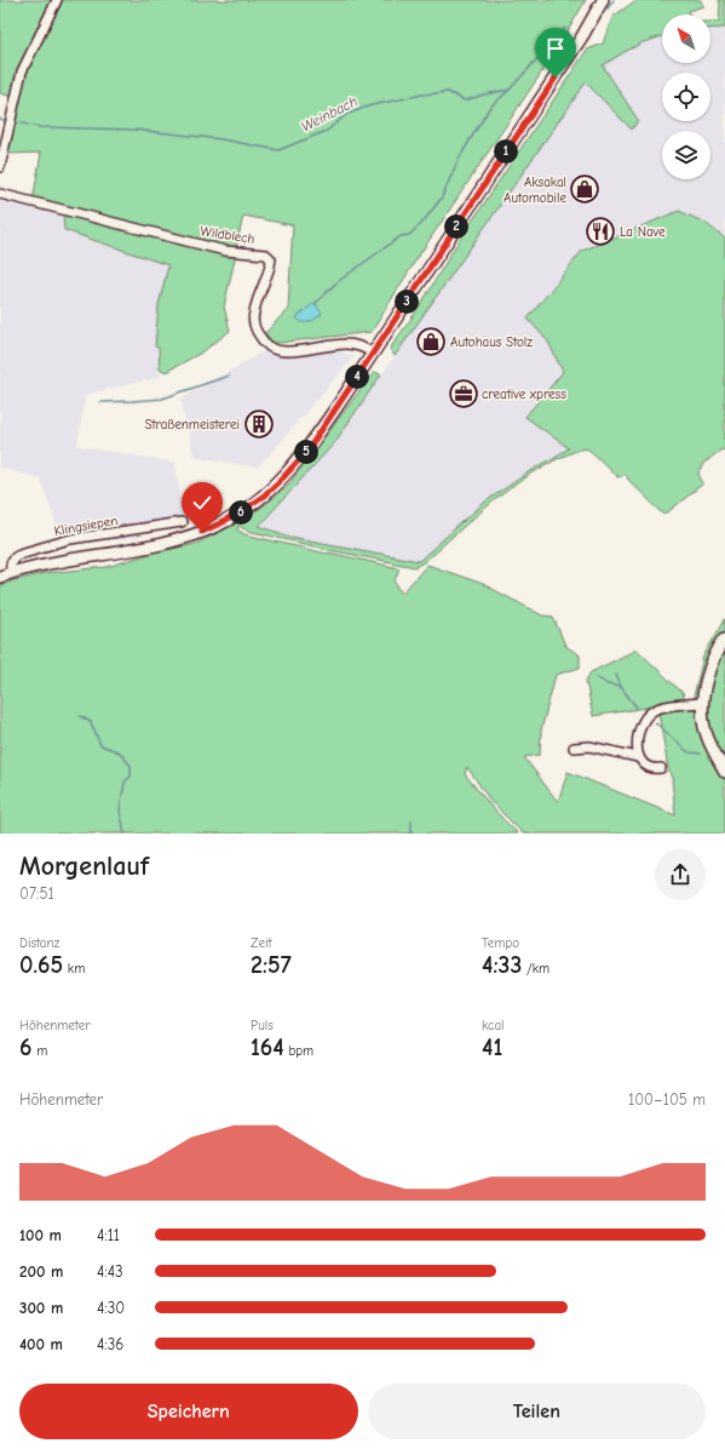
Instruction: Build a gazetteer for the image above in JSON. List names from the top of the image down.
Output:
{
  "streets": {
    "street": ["Wildblech", "Klingsiepen"]
  },
  "water": ["Weinbach"],
  "places": {
    "shop": ["Aksakal Automobile", "Autohaus Stolz"],
    "restaurant": ["La Nave"],
    "office": ["creative xpress"],
    "building": ["Straßenmeisterei"]
  },
  "north": "top left",
  "page": {
    "pins": [
      "1",
      "2",
      "3",
      "4",
      "5",
      "6"
    ],
    "heading": ["Morgenlauf", "07:51"],
    "stats": [
      ["Distanz", "0.65 km"],
      ["Zeit", "2:57"],
      ["Tempo", "4:33 /km"],
      ["Höhenmeter", "6 m"],
      ["Puls", "164 bpm"],
      ["kcal", "41"]
    ],
    "chart": ["Höhenmeter", "100–105 m"],
    "list": [
      {
        "name": "100 m",
        "note": "4:11"
      },
      {
        "name": "200 m",
        "note": "4:43"
      },
      {
        "name": "300 m",
        "note": "4:30"
      },
      {
        "name": "400 m",
        "note": "4:36"
      }
    ],
    "buttons": ["Speichern", "Teilen"]
  }
}
